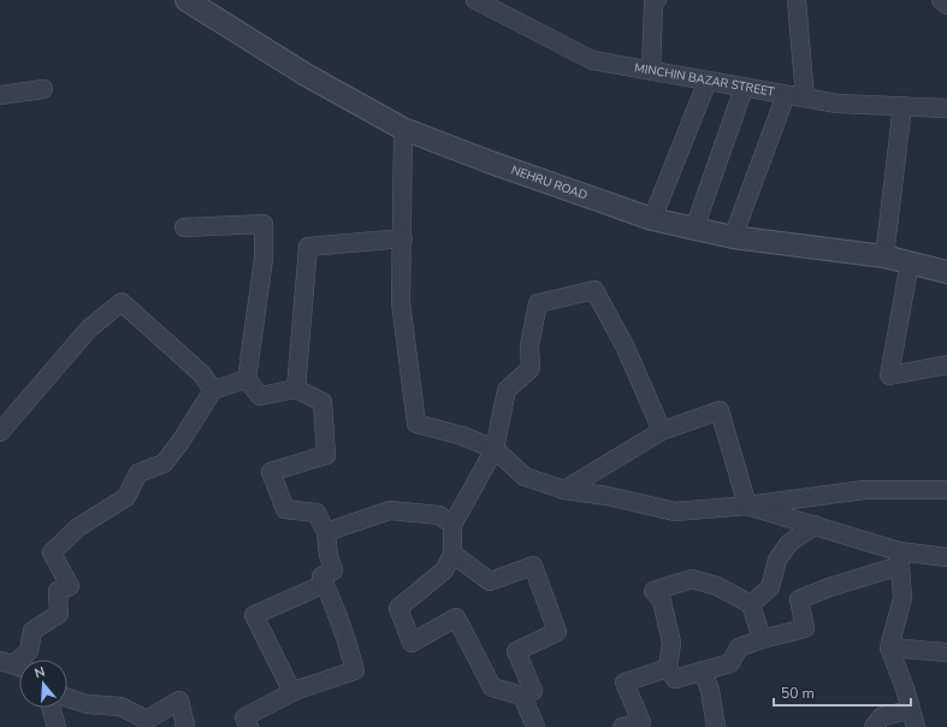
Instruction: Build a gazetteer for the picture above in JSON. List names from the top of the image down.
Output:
{
  "streets": {
    "street": ["MINCHIN BAZAR STREET", "NEHRU ROAD"]
  },
  "scale_bar": "50 m",
  "north": "top"
}
